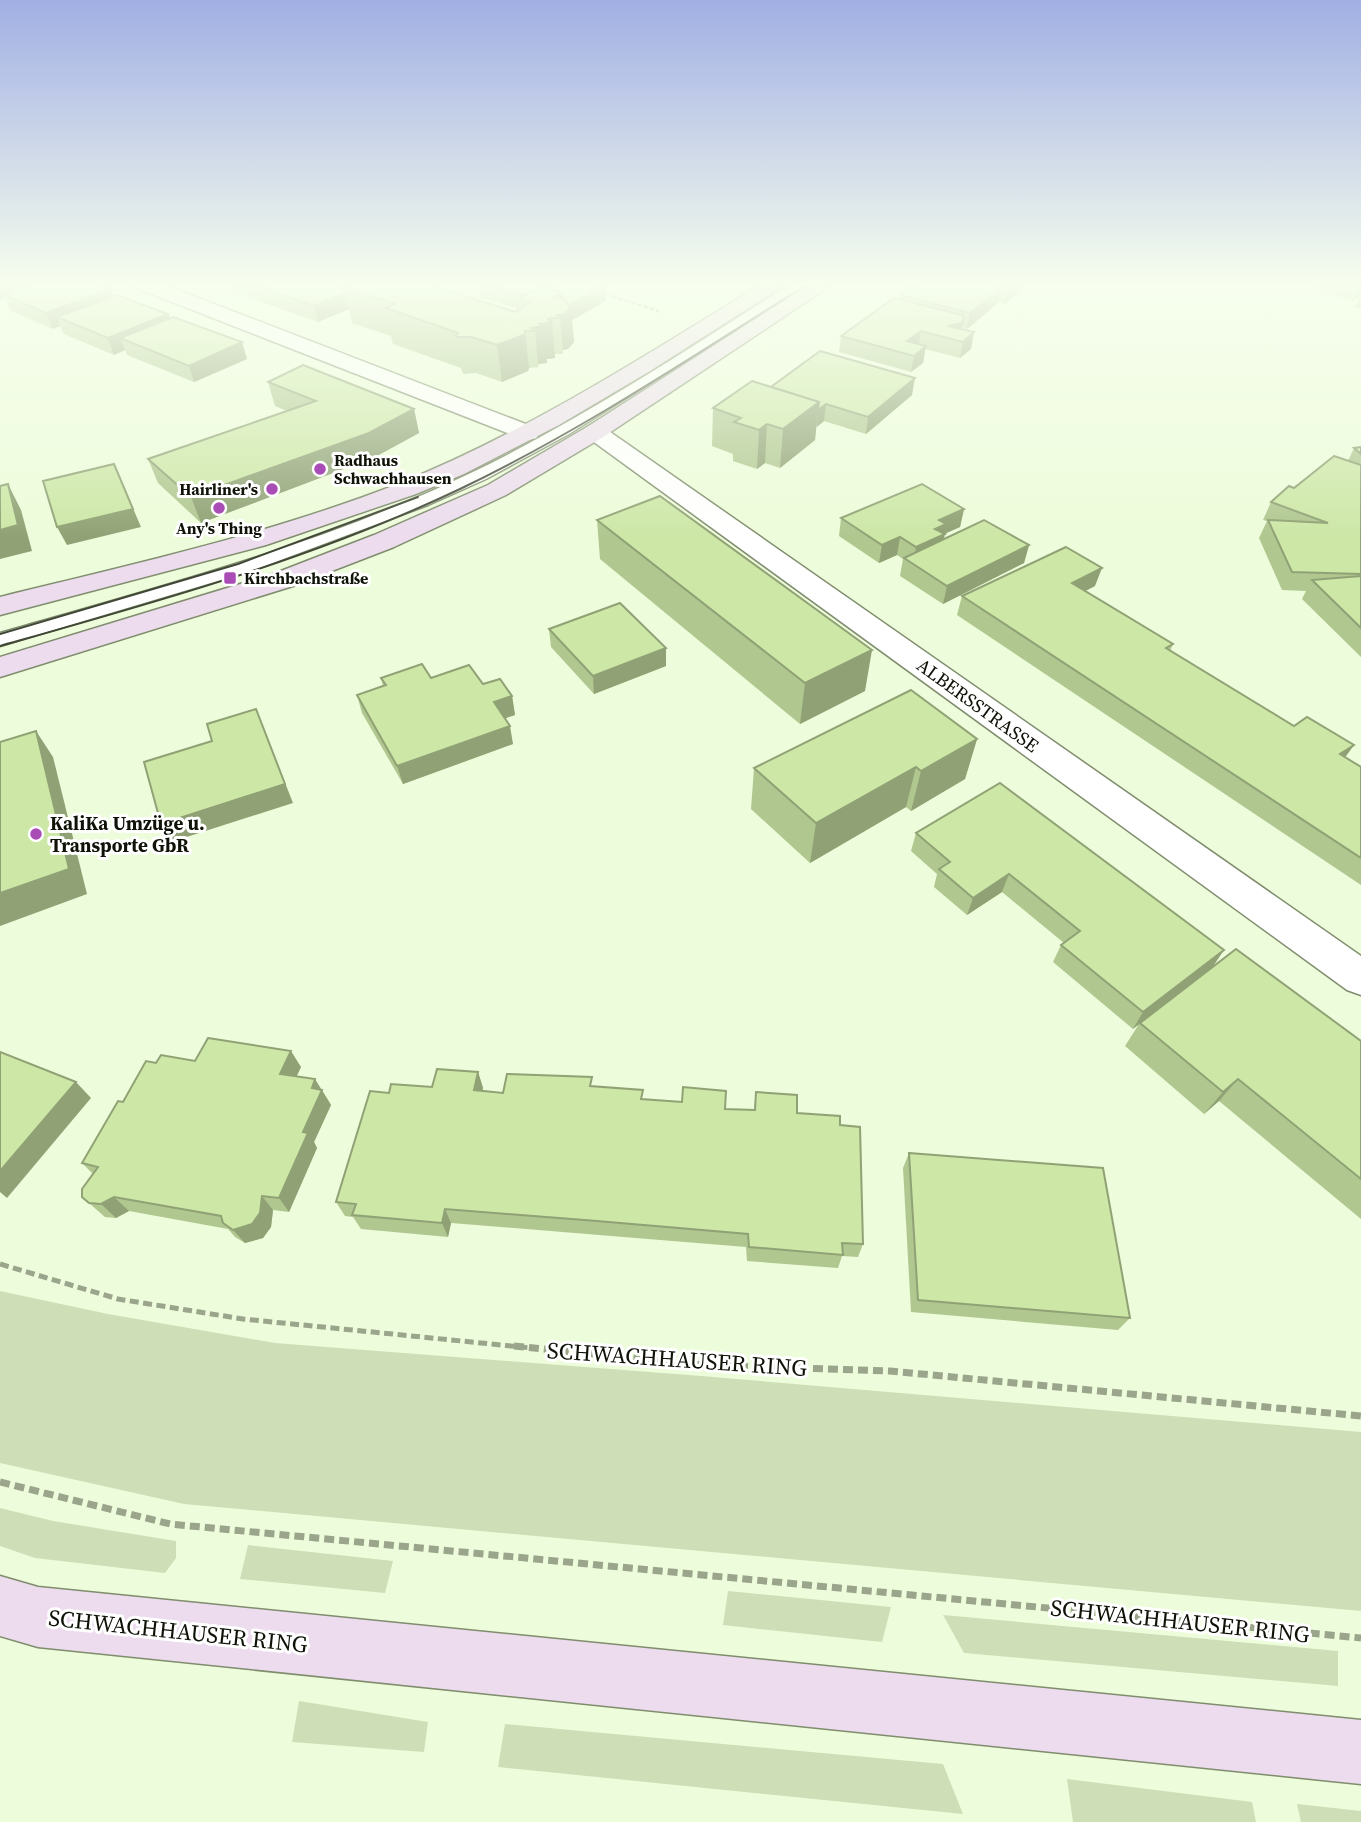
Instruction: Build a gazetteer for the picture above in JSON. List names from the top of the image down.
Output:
{
  "streets": {
    "main road": ["SCHWACHHAUSER RING"],
    "street": ["ALBERSSTRASSE"]
  },
  "places": {
    "other": [
      "Radhaus Schwachhausen",
      "Hairliner's",
      "Any's Thing",
      "KaliKa Umzüge u. Transporte GbR"
    ],
    "transit": ["Kirchbachstraße"]
  }
}
